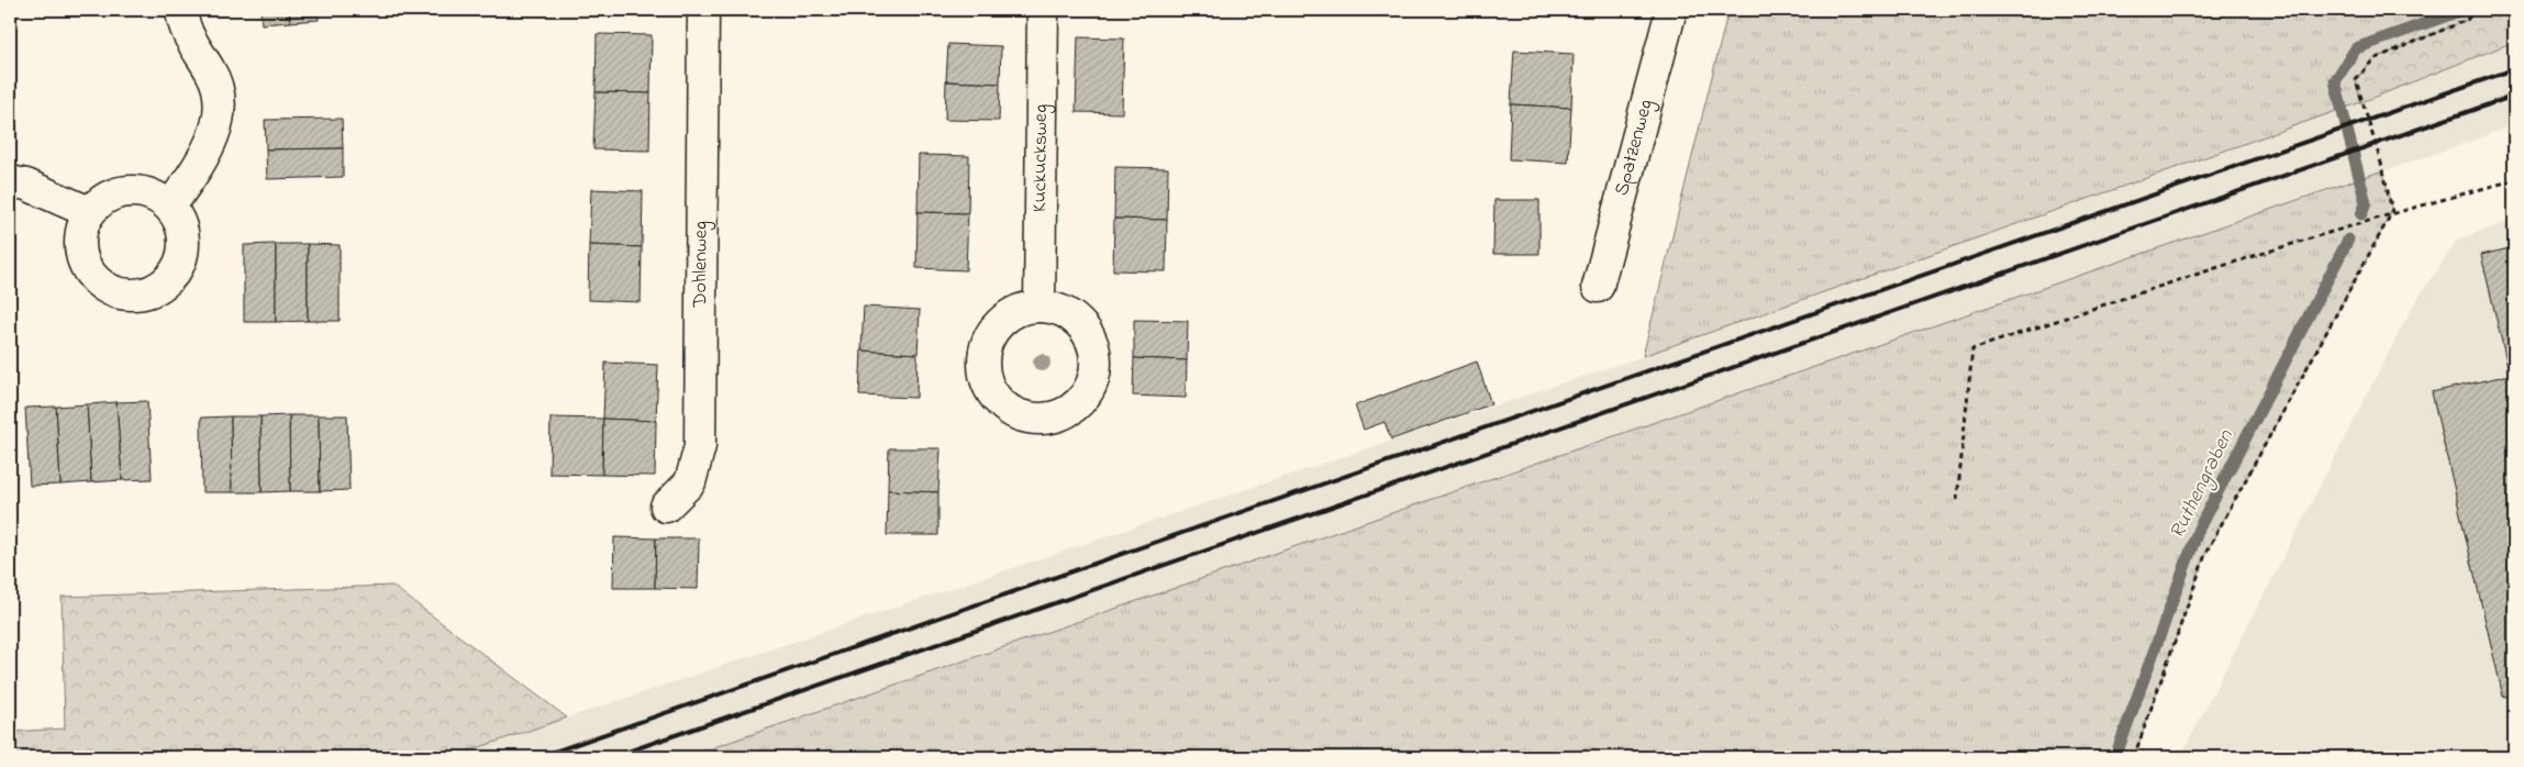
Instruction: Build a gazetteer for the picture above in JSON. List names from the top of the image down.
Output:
{
  "streets": {
    "street": ["Spatzenweg", "Kuckucksweg", "Dohlenweg"]
  },
  "water": ["Ruthengraben"]
}
